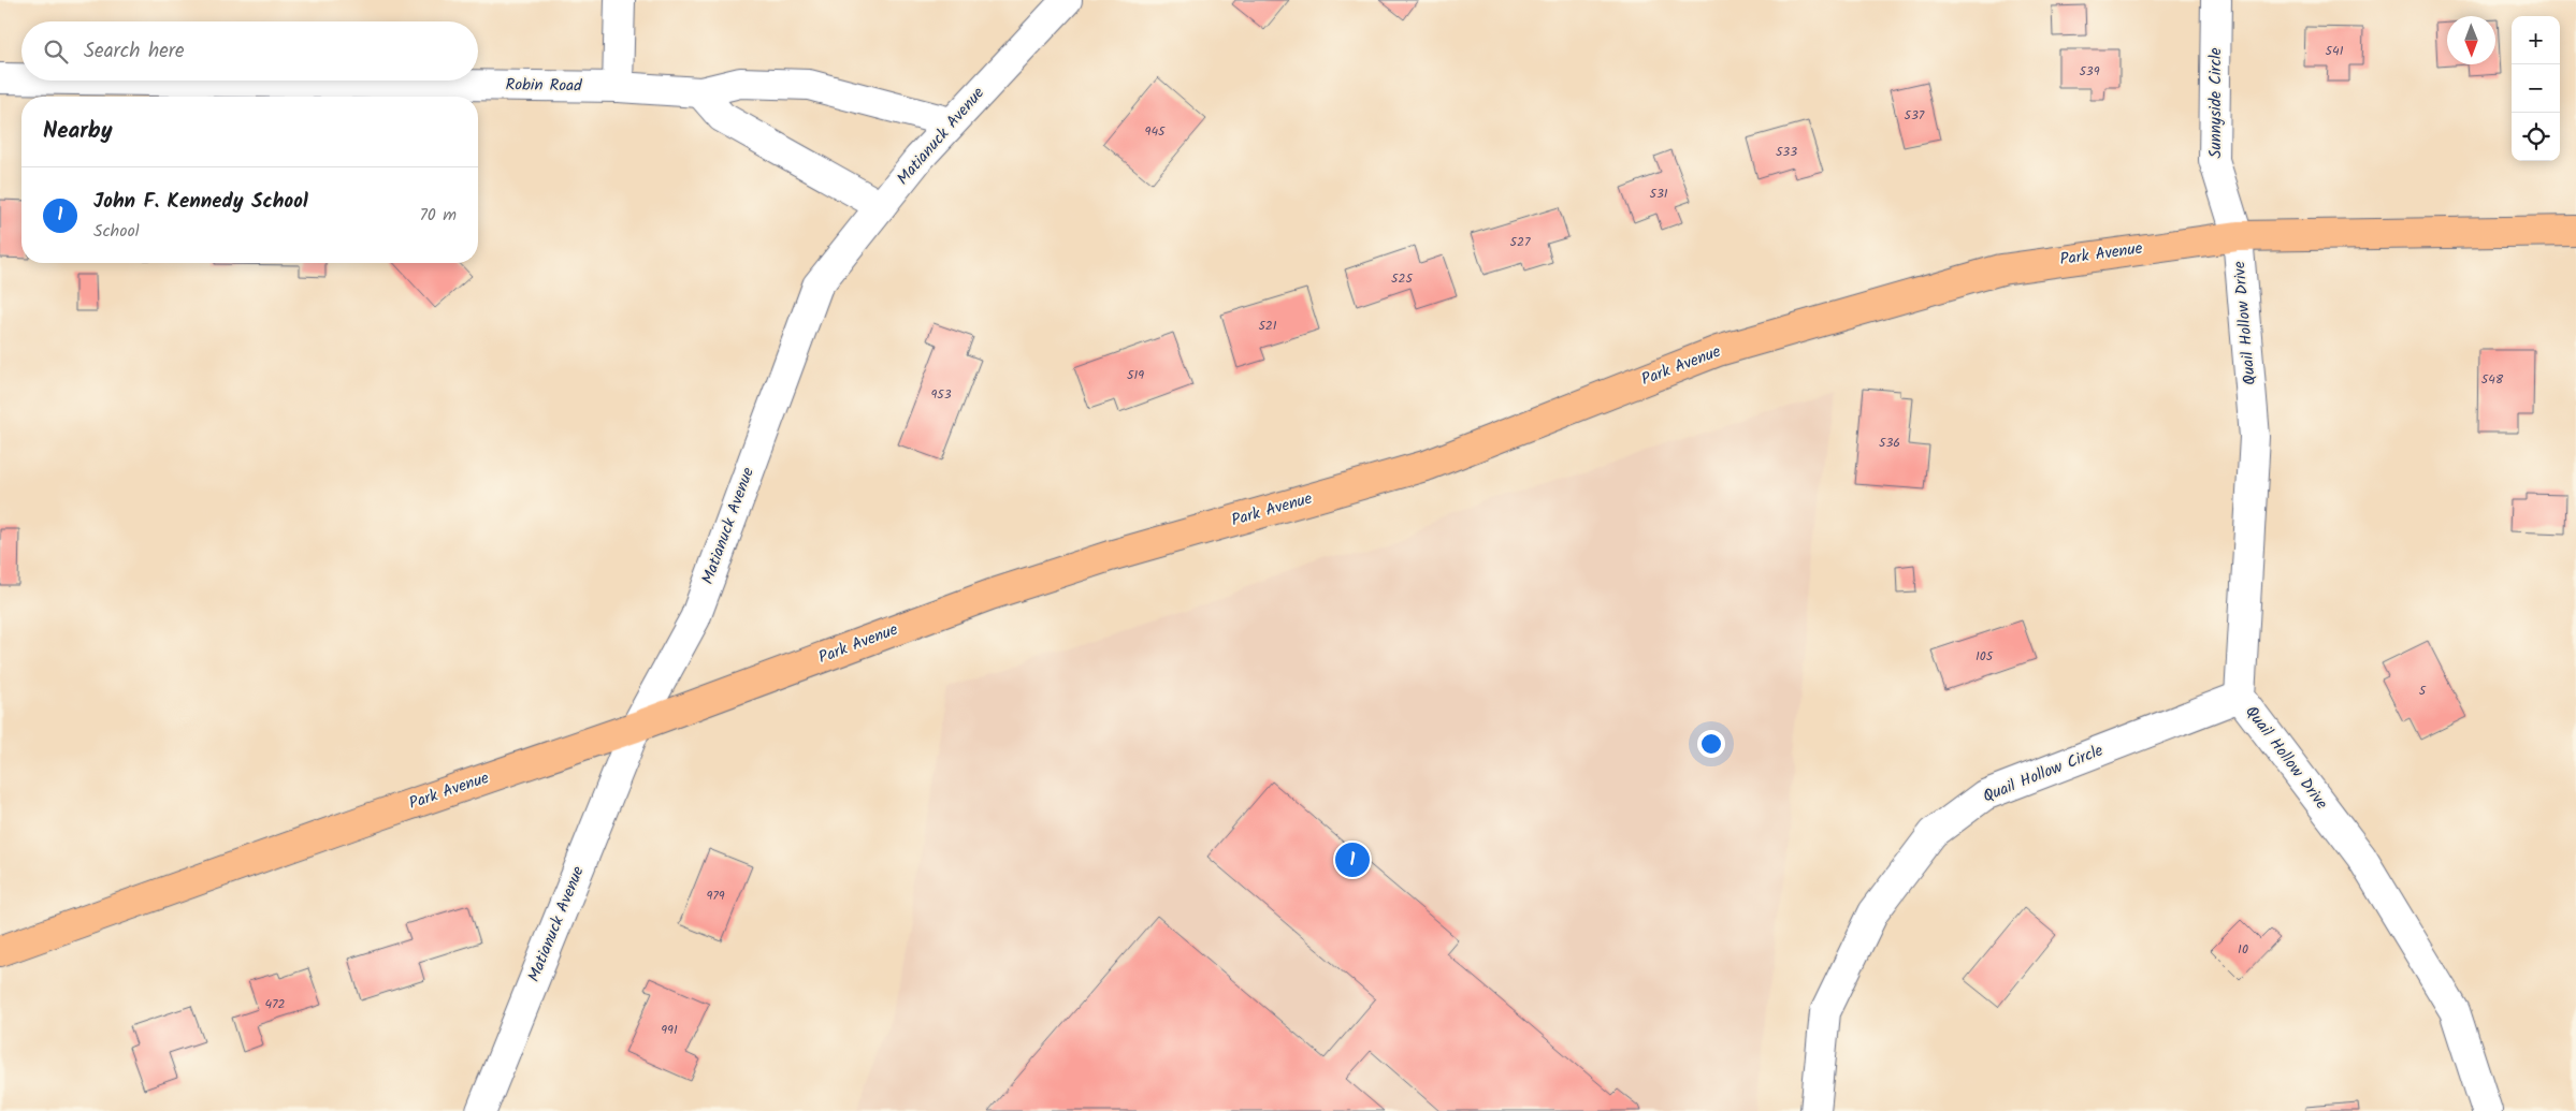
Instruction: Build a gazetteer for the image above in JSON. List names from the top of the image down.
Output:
{
  "streets": {
    "main road": ["Park Avenue"],
    "street": [
      "Robin Road",
      "Sunnyside Circle",
      "Matianuck Avenue",
      "Quail Hollow Drive",
      "Quail Hollow Circle"
    ]
  },
  "crossings": [
    ["Robin Road", "Matianuck Avenue"],
    ["Sunnyside Circle", "Park Avenue"],
    ["Sunnyside Circle", "Quail Hollow Drive"],
    ["Matianuck Avenue", "Park Avenue"],
    ["Park Avenue", "Quail Hollow Drive"],
    ["Quail Hollow Drive", "Quail Hollow Circle"]
  ],
  "house_numbers": [
    "541",
    "539",
    "537",
    "945",
    "533",
    "531",
    "527",
    "525",
    "521",
    "519",
    "548",
    "953",
    "536",
    "105",
    "5",
    "979",
    "10",
    "472",
    "991"
  ],
  "north": "bottom",
  "page": {
    "map_buttons": ["+", "−"],
    "search": "Search here",
    "heading": "Nearby",
    "list": [
      {
        "mark": "1",
        "name": "John F. Kennedy School",
        "note": "School",
        "value": "70 m"
      }
    ],
    "pins": "1"
  }
}
